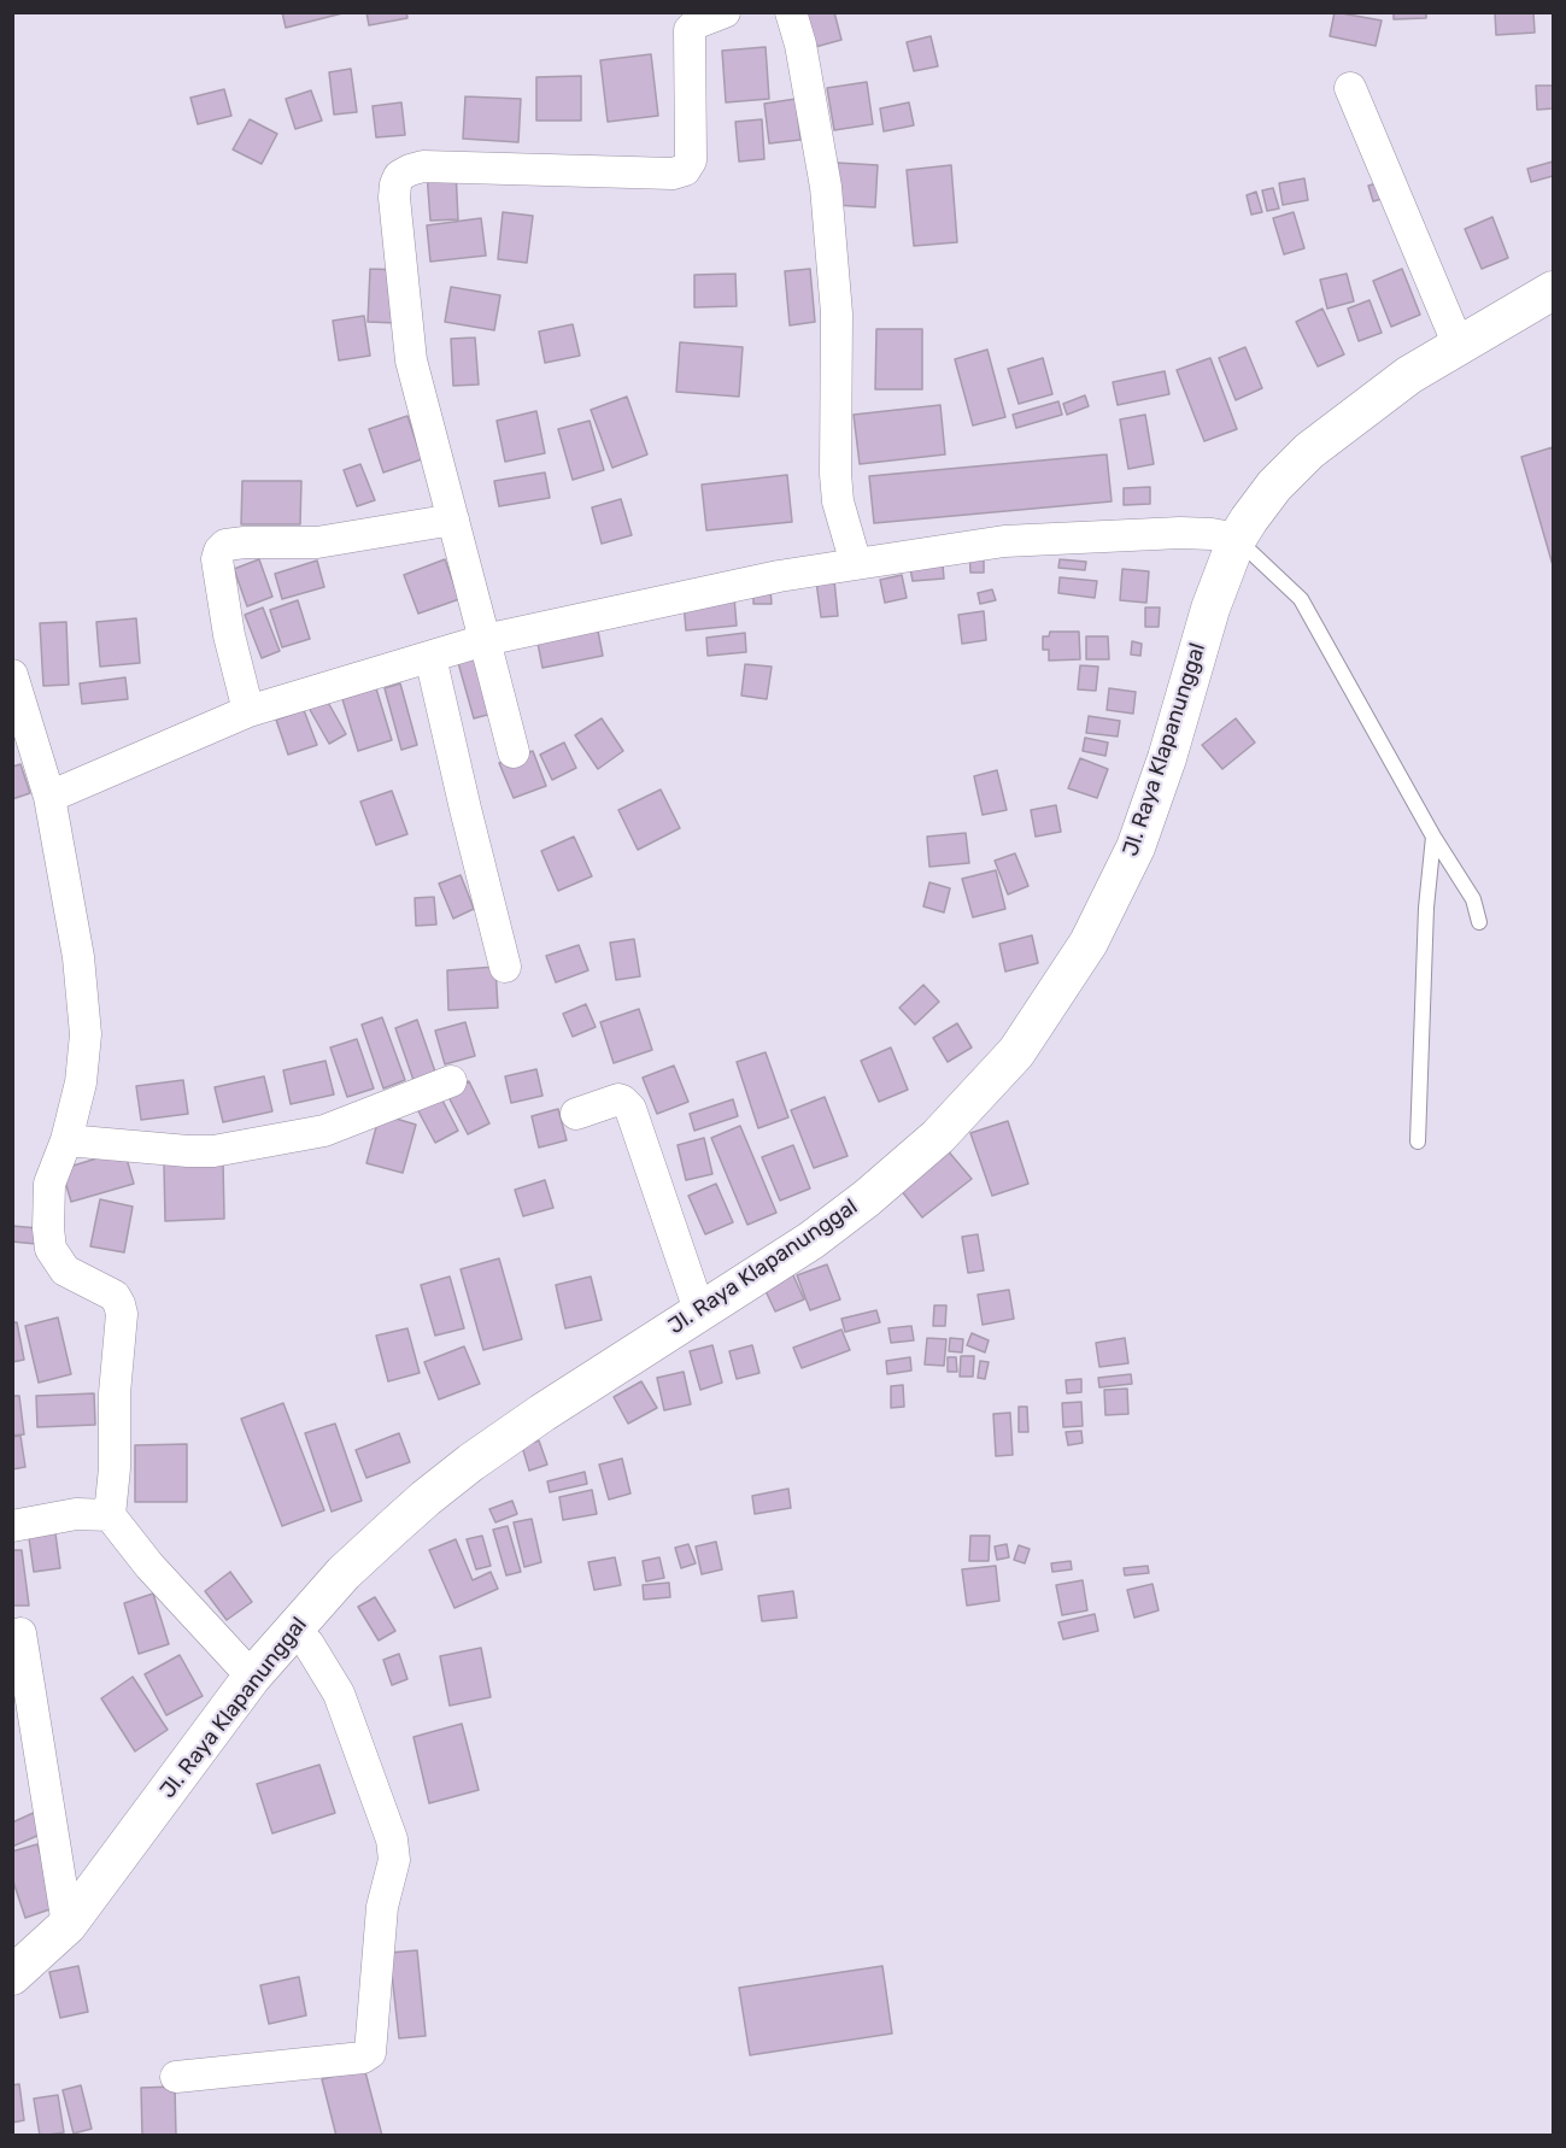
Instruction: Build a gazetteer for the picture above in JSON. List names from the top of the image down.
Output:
{
  "streets": {
    "street": ["Jl. Raya Klapanunggal"]
  }
}
